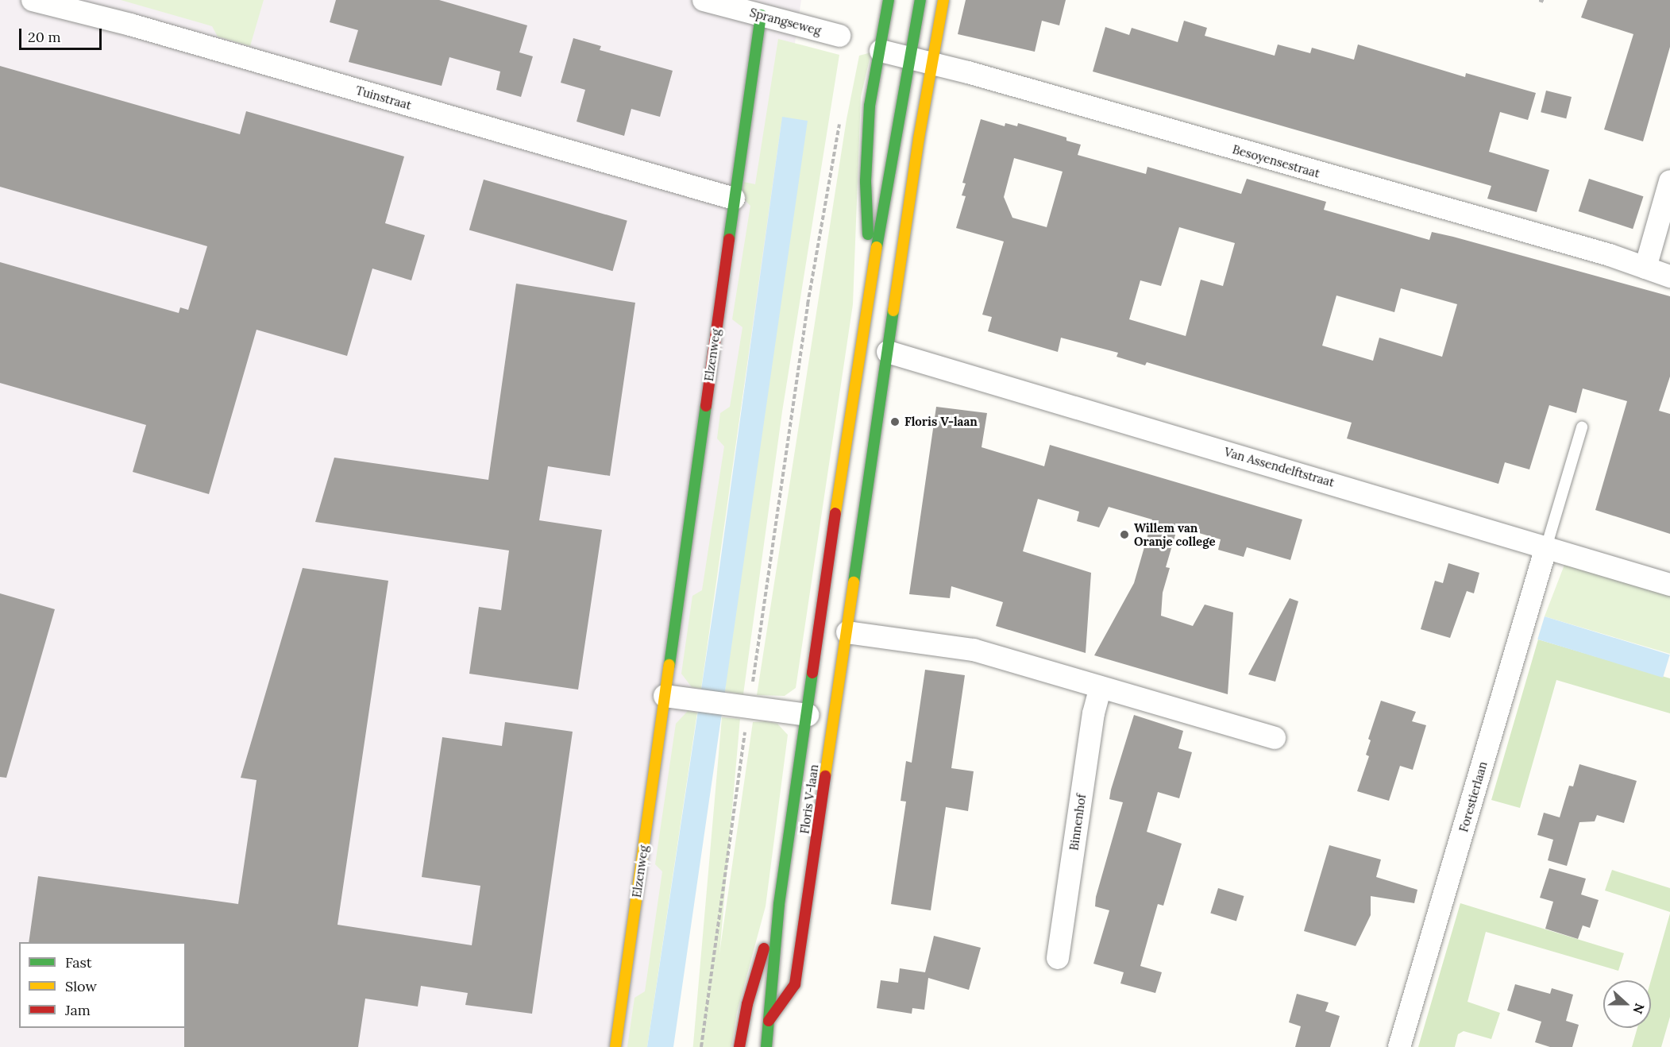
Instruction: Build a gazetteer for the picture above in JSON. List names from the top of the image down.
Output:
{
  "streets": {
    "street": [
      "Sprangseweg",
      "Tuinstraat",
      "Besoyensestraat",
      "Elzenweg",
      "Van Assendelftstraat",
      "Forestierlaan",
      "Floris V-laan",
      "Binnenhof"
    ]
  },
  "crossings": [
    ["Sprangseweg", "Elzenweg"],
    ["Tuinstraat", "Elzenweg"],
    ["Besoyensestraat", "Floris V-laan"],
    ["Van Assendelftstraat", "Forestierlaan"],
    ["Van Assendelftstraat", "Floris V-laan"]
  ],
  "places": ["Floris V-laan", "Willem van Oranje college"],
  "legend": ["Fast", "Slow", "Jam"],
  "scale_bar": "20 m",
  "north": "right"
}
